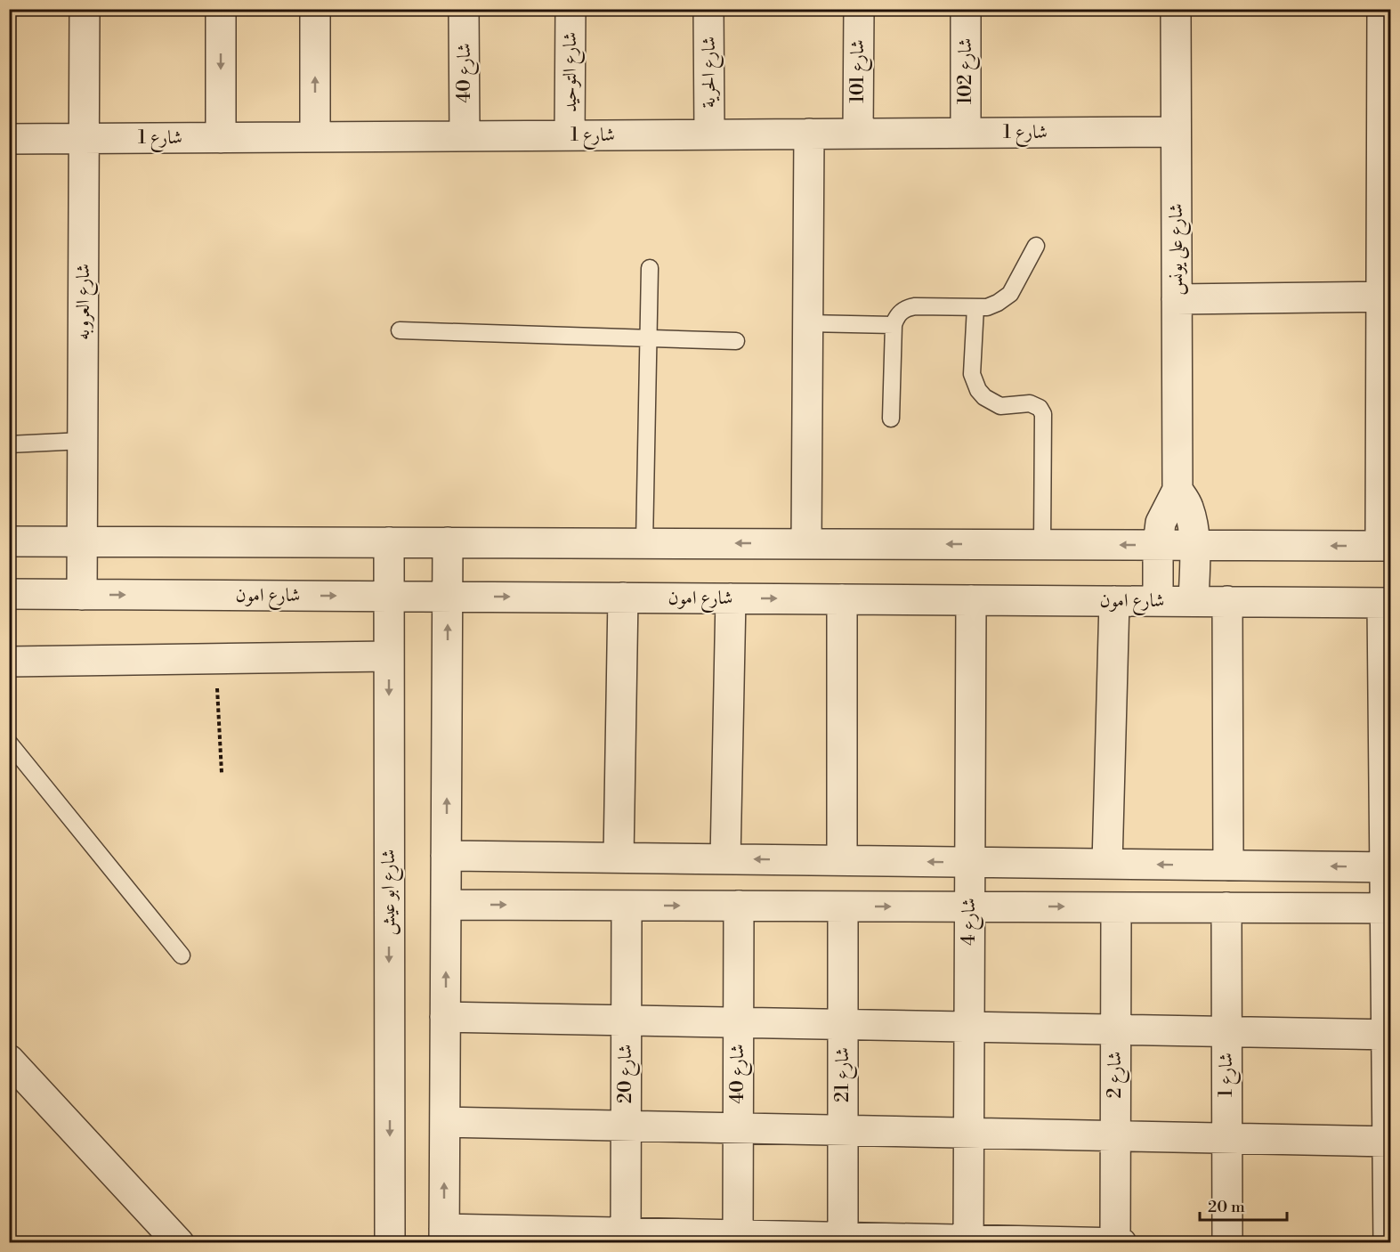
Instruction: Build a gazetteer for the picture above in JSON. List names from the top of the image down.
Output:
{
  "streets": {
    "street": [
      "شارع 101",
      "شارع 102",
      "شارع التوحيد",
      "شارع الحرية",
      "شارع 40",
      "شارع 1",
      "شارع على يونس",
      "شارع العروبه",
      "شارع امون",
      "شارع ابو عيش",
      "شارع 4",
      "شارع 20",
      "شارع 21",
      "شارع 2"
    ]
  },
  "crossings": [
    ["شارع 101", "شارع 1"],
    ["شارع 102", "شارع 1"],
    ["شارع التوحيد", "شارع 1"],
    ["شارع الحرية", "شارع 1"],
    ["شارع 40", "شارع 1"],
    ["شارع 1", "شارع على يونس"],
    ["شارع 1", "شارع العروبه"],
    ["شارع على يونس", "شارع امون"],
    ["شارع العروبه", "شارع امون"],
    ["شارع امون", "شارع ابو عيش"],
    ["شارع امون", "شارع 4"]
  ],
  "scale_bar": "20 m"
}
